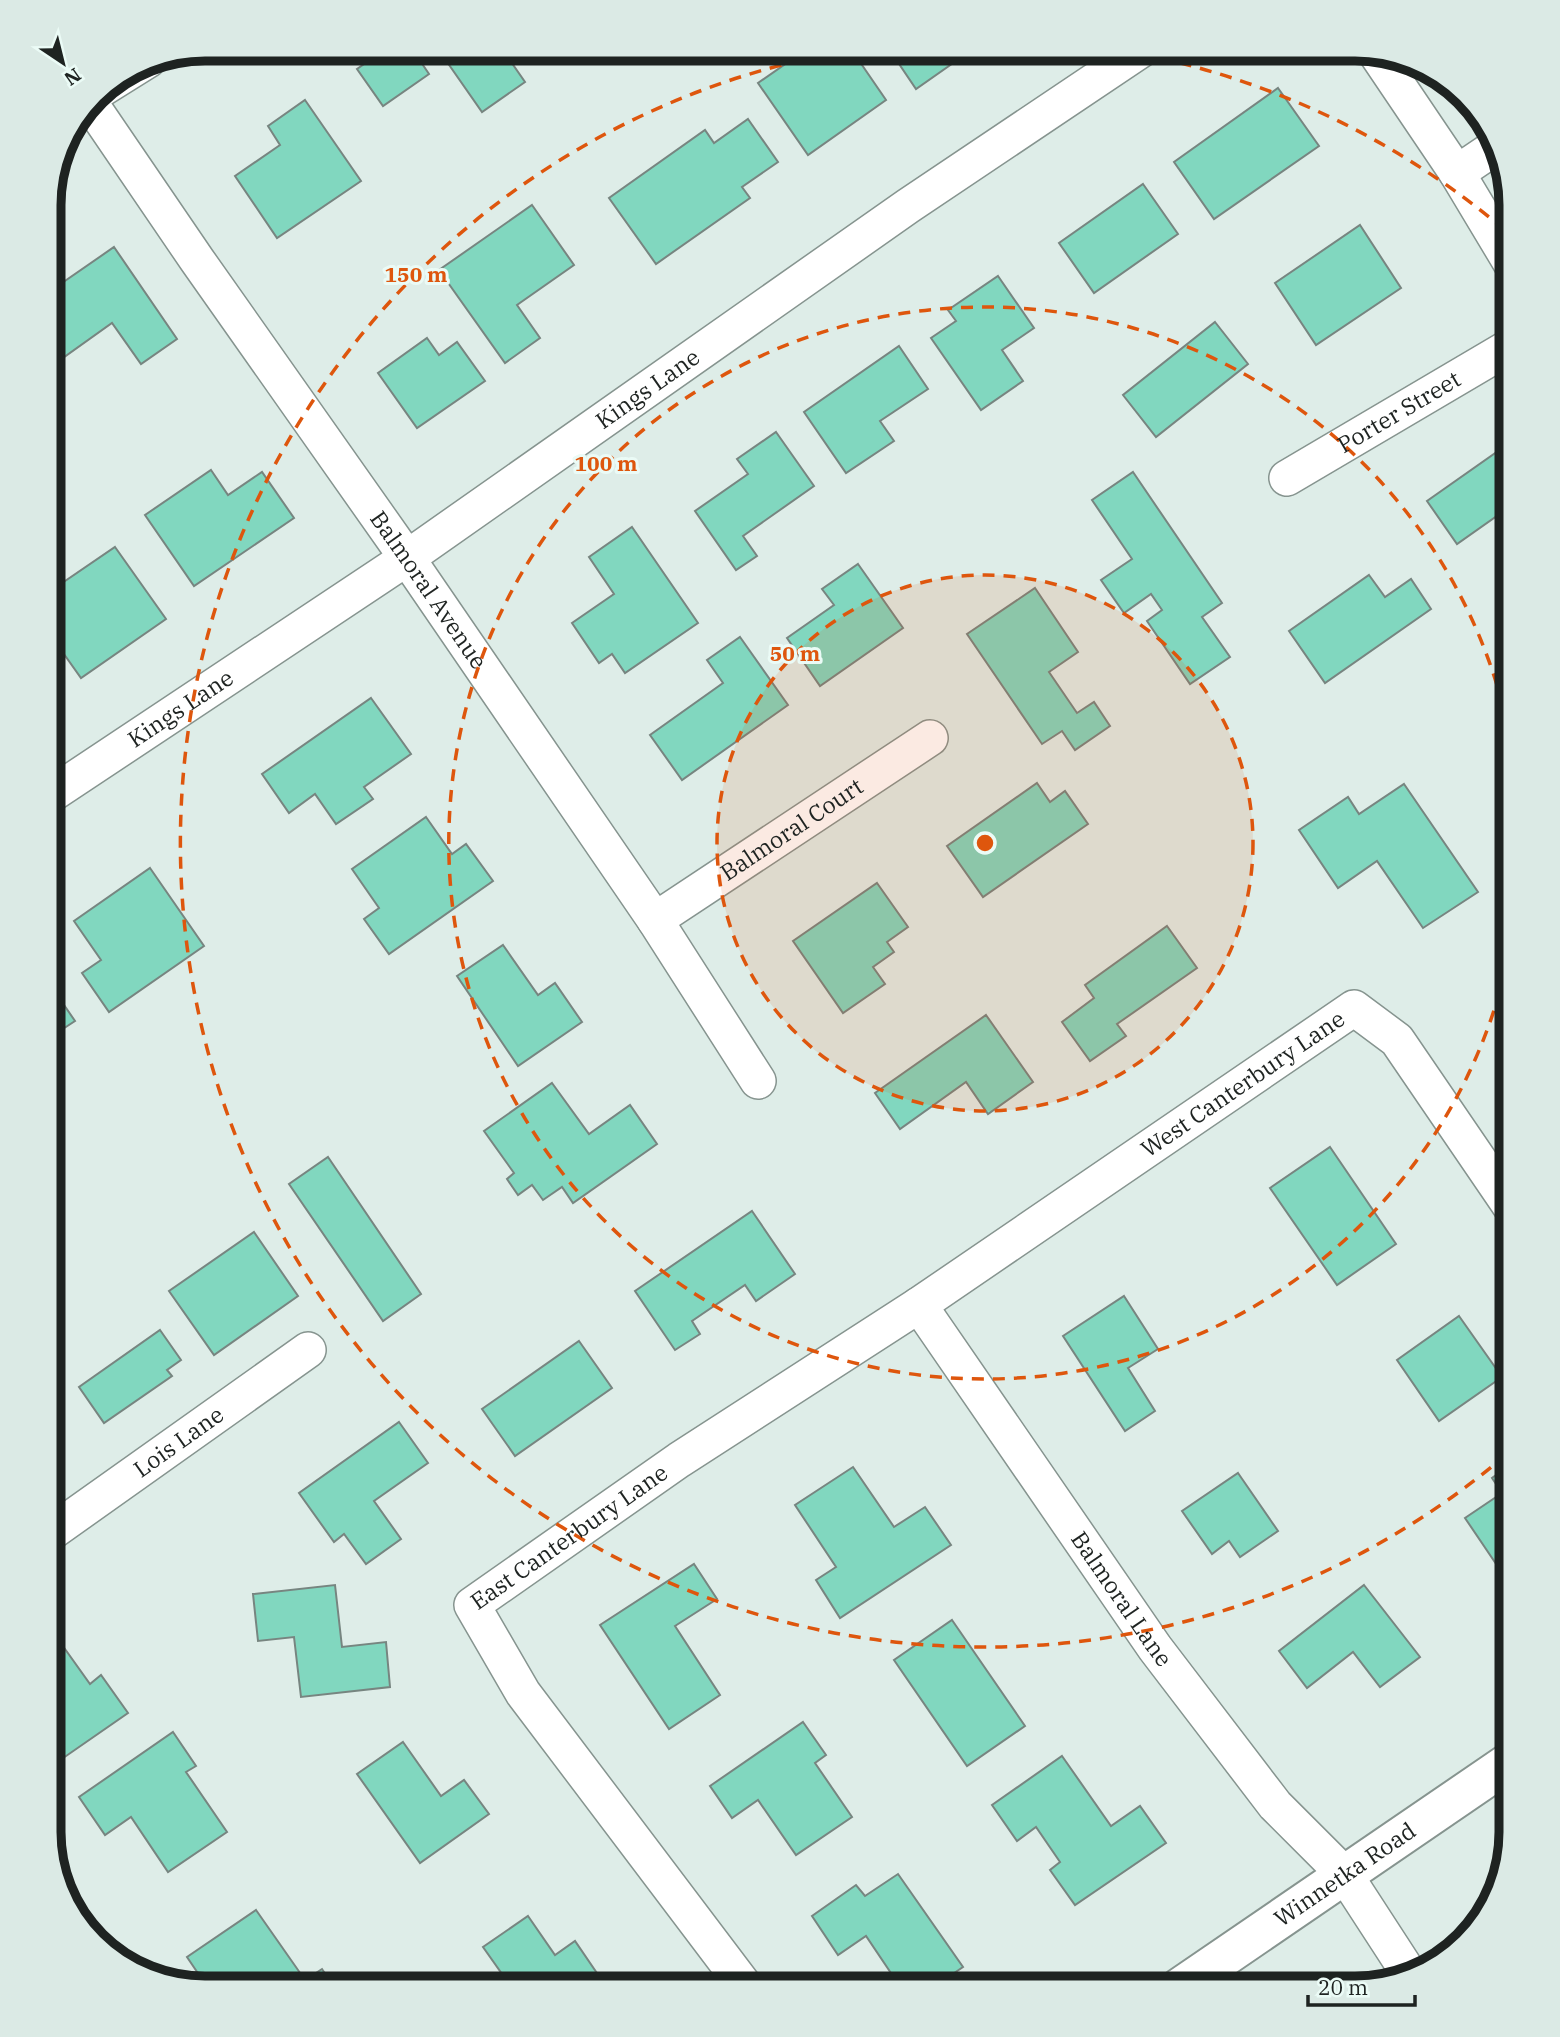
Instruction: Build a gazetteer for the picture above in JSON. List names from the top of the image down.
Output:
{
  "streets": {
    "street": [
      "Kings Lane",
      "Porter Street",
      "Balmoral Avenue",
      "Balmoral Court",
      "West Canterbury Lane",
      "Lois Lane",
      "East Canterbury Lane",
      "Balmoral Lane",
      "Winnetka Road"
    ]
  },
  "crossings": [
    ["Kings Lane", "Balmoral Avenue"],
    ["Balmoral Avenue", "Balmoral Court"],
    ["West Canterbury Lane", "East Canterbury Lane"],
    ["West Canterbury Lane", "Balmoral Lane"],
    ["East Canterbury Lane", "Balmoral Lane"],
    ["Balmoral Lane", "Winnetka Road"]
  ],
  "scale_bar": "20 m",
  "north": "bottom right",
  "rings": ["150 m", "100 m", "50 m"]
}
